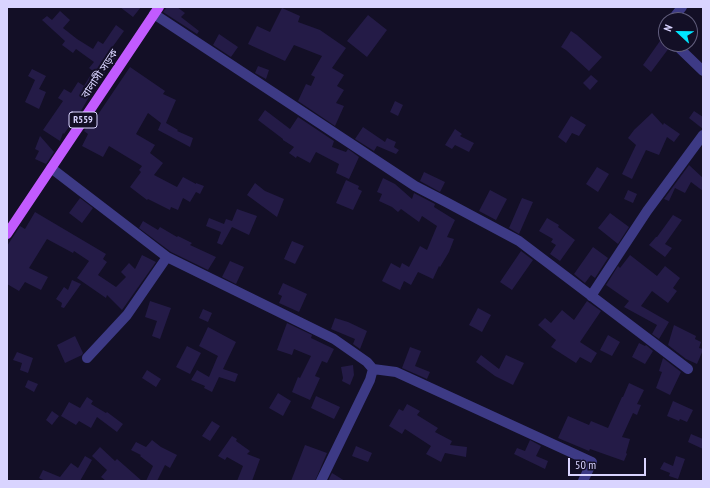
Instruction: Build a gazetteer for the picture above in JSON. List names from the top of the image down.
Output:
{
  "streets": {
    "main road": ["বালাসী সড়ক", "R559"]
  },
  "scale_bar": "50 m",
  "north": "left"
}
